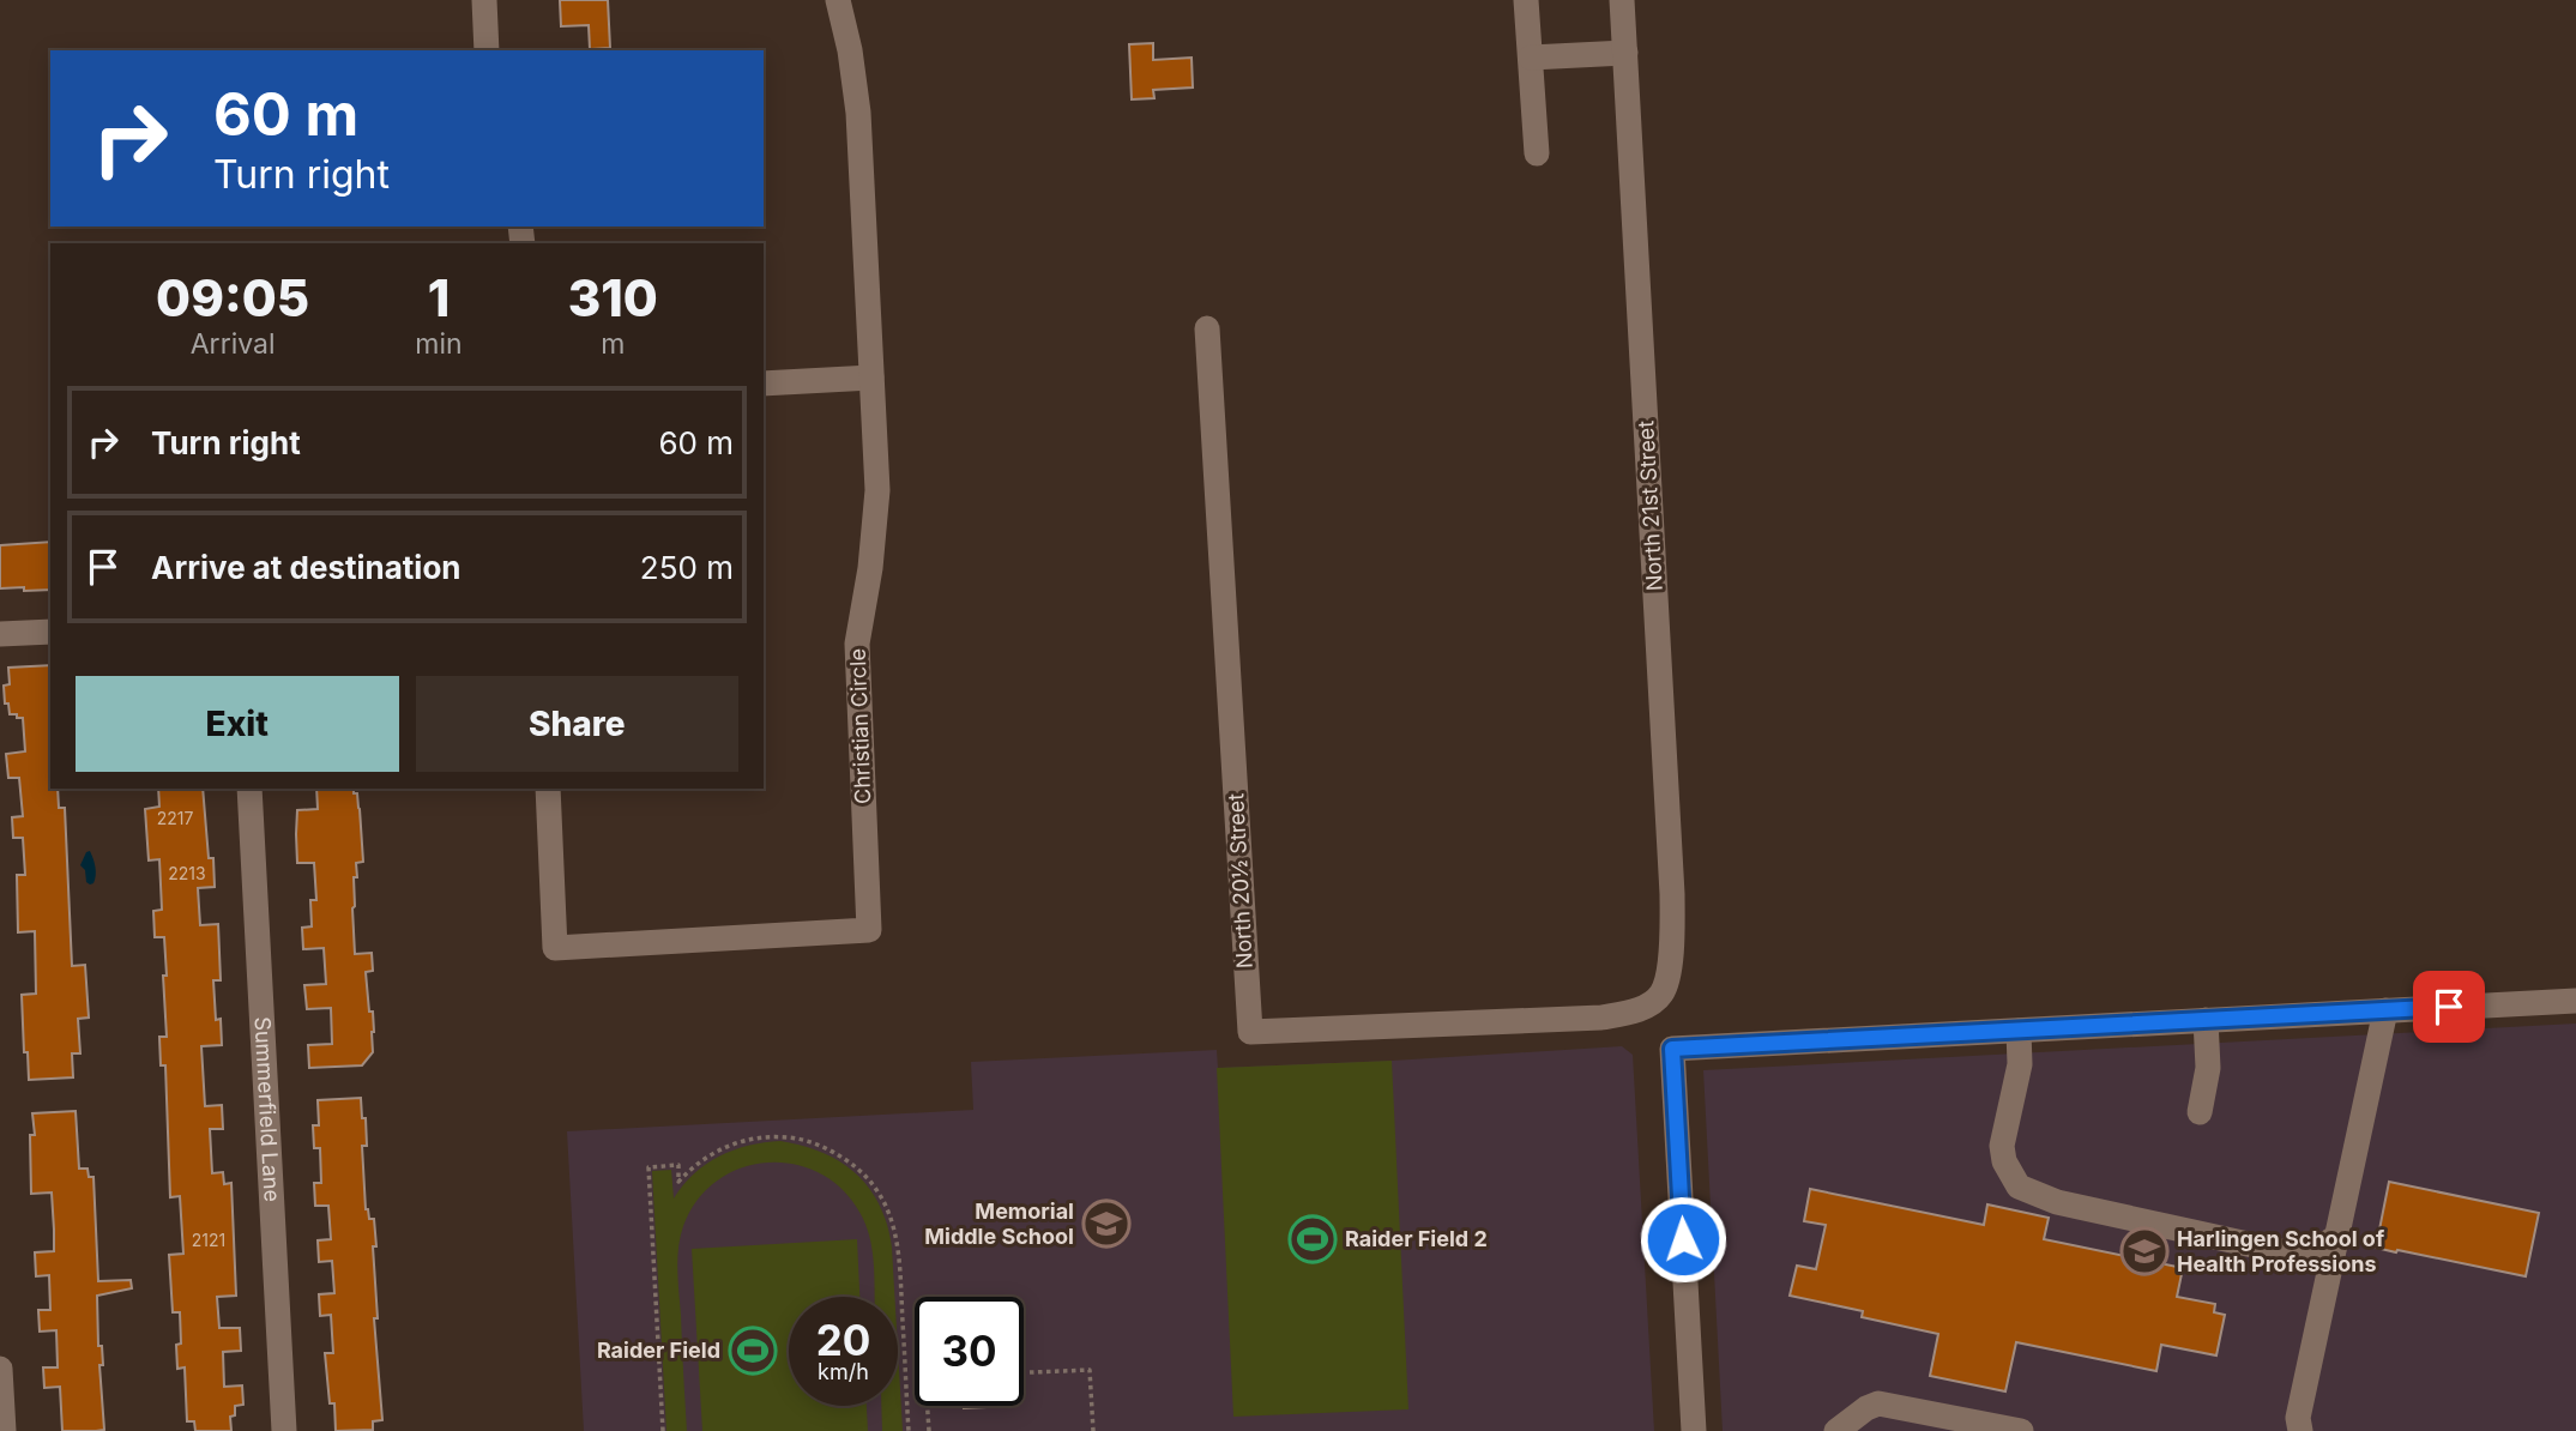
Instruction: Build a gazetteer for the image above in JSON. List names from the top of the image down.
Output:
{
  "streets": {
    "street": [
      "North 21st Street",
      "Christian Circle",
      "North 20½ Street",
      "Summerfield Lane"
    ]
  },
  "crossings": [
    ["North 21st Street", "North 20½ Street"]
  ],
  "places": {
    "school or university": ["Memorial Middle School", "Harlingen School of Health Professions"],
    "sports": ["Raider Field 2", "Raider Field"]
  },
  "house_numbers": ["2217", "2213", "2121"],
  "page": {
    "turn": ["60 m", "Turn right"],
    "eta": [
      "09:05",
      "Arrival",
      "1",
      "min",
      "310",
      "m"
    ],
    "list": [
      {
        "name": "Turn right",
        "value": "60 m"
      },
      {
        "name": "Arrive at destination",
        "value": "250 m"
      }
    ],
    "buttons": ["Exit", "Share"],
    "speed": "20 km/h",
    "limit": "30"
  }
}
